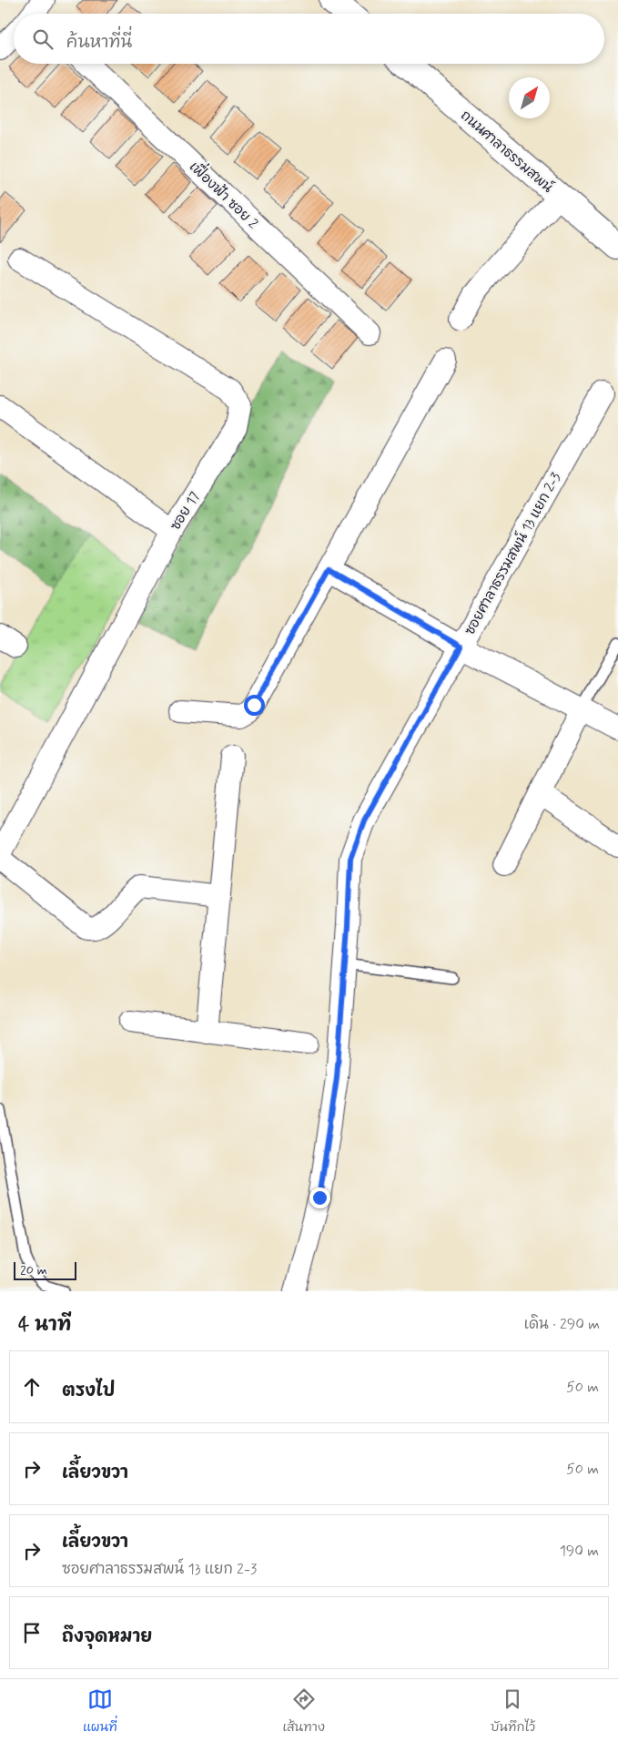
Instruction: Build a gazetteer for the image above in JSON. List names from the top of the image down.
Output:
{
  "streets": {
    "street": [
      "ถนนศาลาธรรมสพน์",
      "เฟื่องฟ้า ซอย 2",
      "ซอย 17",
      "ซอยศาลาธรรมสพน์ 13 แยก 2-3"
    ]
  },
  "scale_bar": "20 m",
  "north": "top right",
  "page": {
    "search": "ค้นหาที่นี่",
    "scale": "20 m",
    "heading": ["4 นาที", "เดิน · 290 m"],
    "list": [
      ["ตรงไป", "50 m"],
      ["เลี้ยวขวา", "50 m"],
      ["เลี้ยวขวา", "ซอยศาลาธรรมสพน์ 13 แยก 2-3", "190 m"],
      "ถึงจุดหมาย"
    ],
    "nav": ["แผนที่", "เส้นทาง", "บันทึกไว้"]
  }
}
